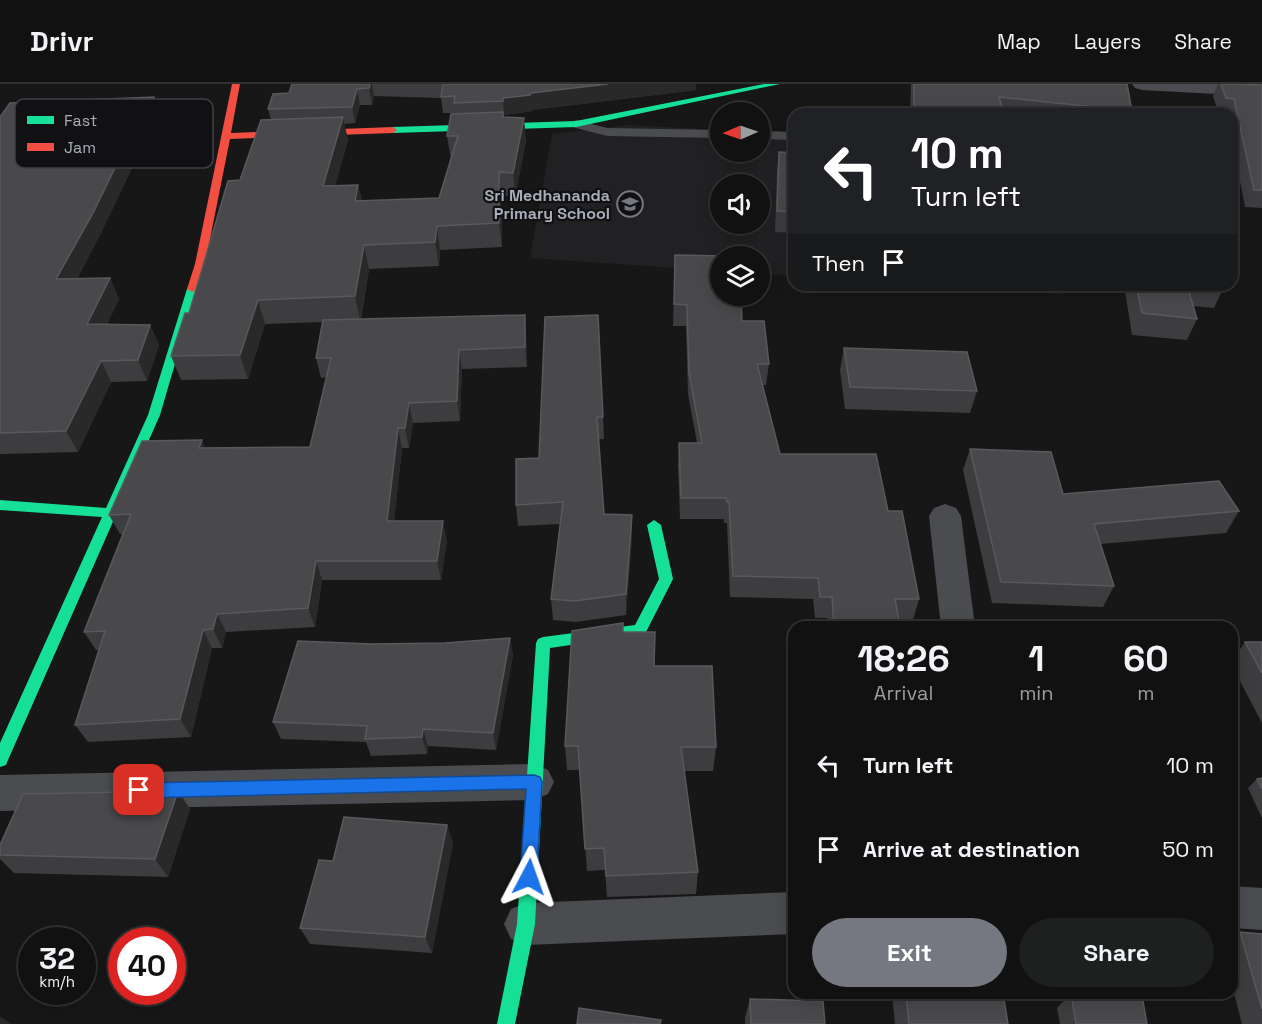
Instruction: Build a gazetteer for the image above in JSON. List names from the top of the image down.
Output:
{
  "places": {
    "school or university": ["Sri Medhananda Primary School"]
  },
  "legend": ["Fast", "Jam"],
  "north": "left",
  "page": {
    "header": "Drivr",
    "nav": ["Map", "Layers", "Share"],
    "turn": ["10 m", "Turn left"],
    "then": "Then",
    "eta": [
      "18:26",
      "Arrival",
      "1",
      "min",
      "60",
      "m"
    ],
    "list": [
      {
        "name": "Turn left",
        "value": "10 m"
      },
      {
        "name": "Arrive at destination",
        "value": "50 m"
      }
    ],
    "buttons": ["Exit", "Share"],
    "speed": "32 km/h",
    "limit": "40"
  }
}
